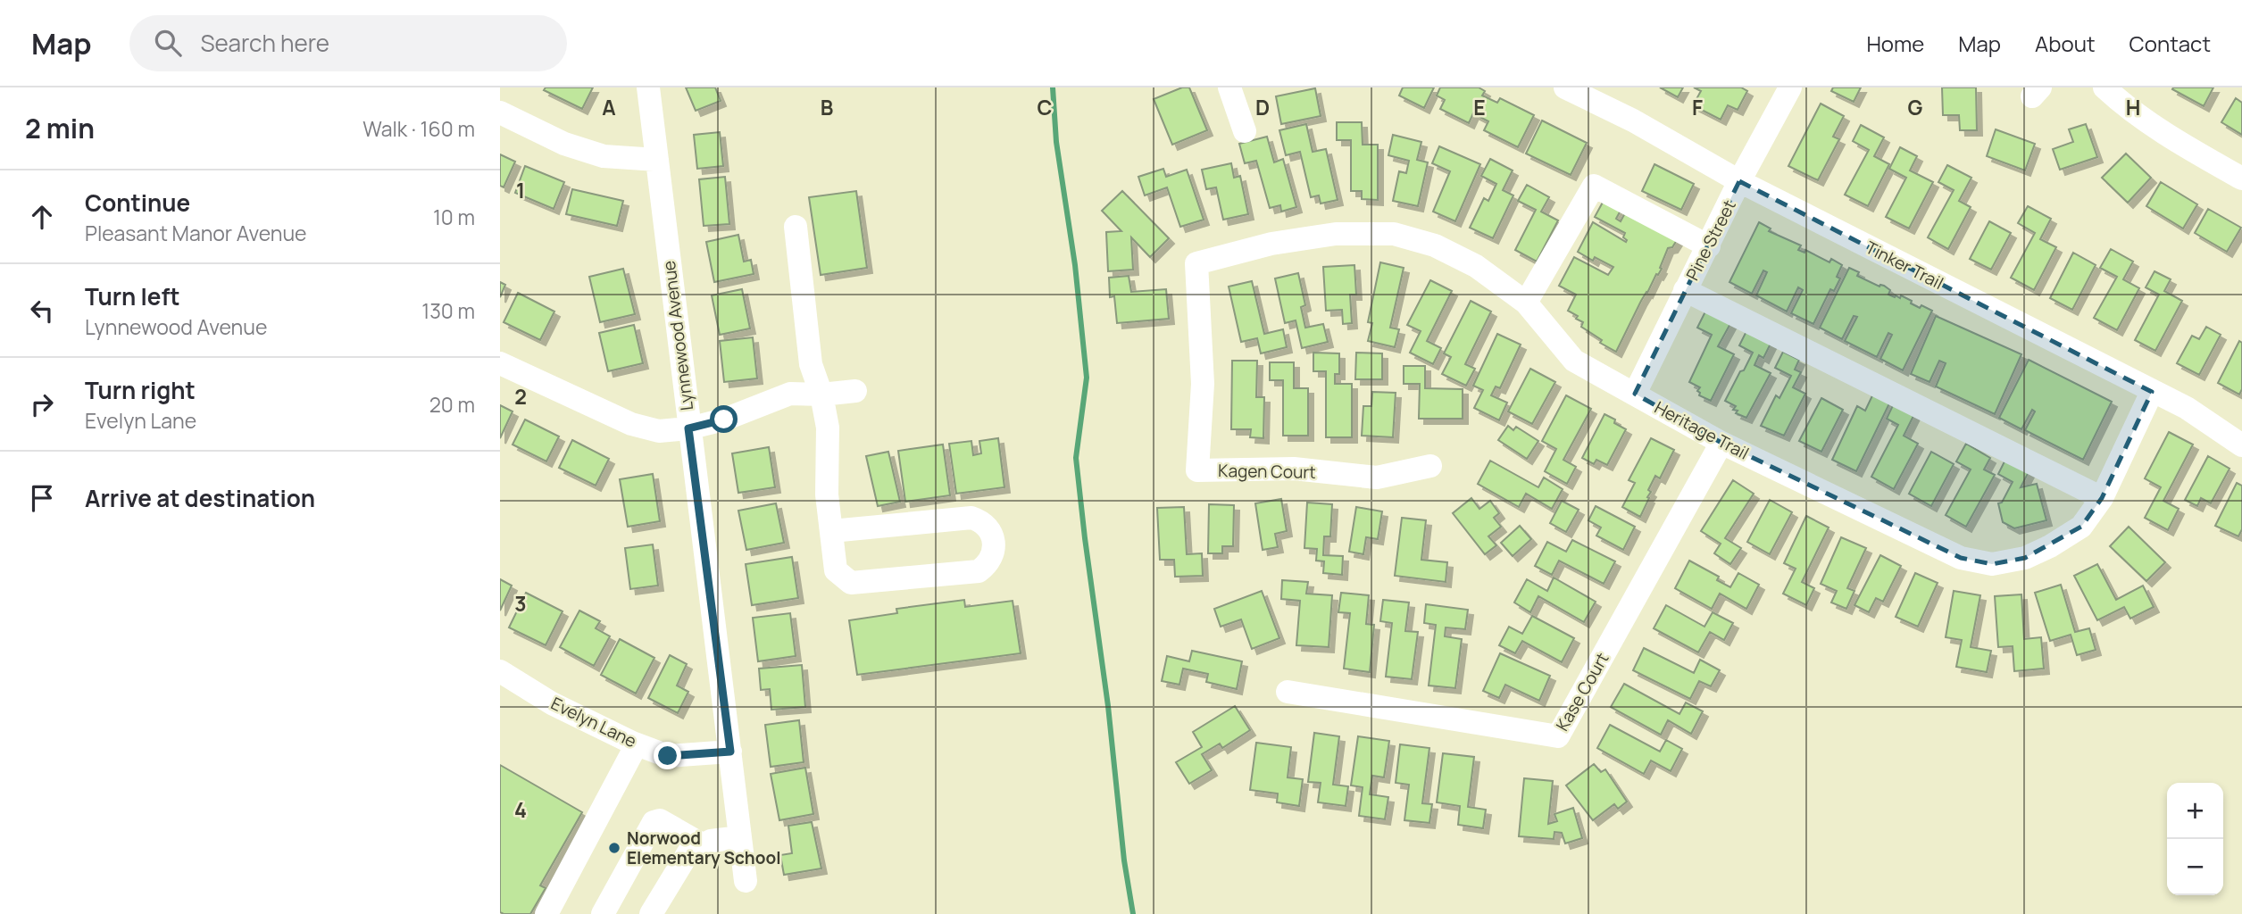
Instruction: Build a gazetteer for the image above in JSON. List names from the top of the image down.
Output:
{
  "streets": {
    "street": [
      "Pine Street",
      "Tinker Trail",
      "Lynnewood Avenue",
      "Heritage Trail",
      "Kagen Court",
      "Kase Court",
      "Evelyn Lane"
    ]
  },
  "crossings": [
    ["Pine Street", "Tinker Trail"],
    ["Pine Street", "Heritage Trail"],
    ["Tinker Trail", "Heritage Trail"],
    ["Lynnewood Avenue", "Evelyn Lane"],
    ["Heritage Trail", "Kagen Court"],
    ["Heritage Trail", "Kase Court"]
  ],
  "places": ["Norwood Elementary School"],
  "page": {
    "header": "Map",
    "search": "Search here",
    "nav": [
      "Home",
      "Map",
      "About",
      "Contact"
    ],
    "heading": ["2 min", "Walk · 160 m"],
    "list": [
      ["Continue", "Pleasant Manor Avenue", "10 m"],
      ["Turn left", "Lynnewood Avenue", "130 m"],
      ["Turn right", "Evelyn Lane", "20 m"],
      "Arrive at destination"
    ],
    "map_buttons": ["+", "−"]
  },
  "grid": {
    "columns": [
      "A",
      "B",
      "C",
      "D",
      "E",
      "F",
      "G",
      "H"
    ],
    "rows": [
      "1",
      "2",
      "3",
      "4"
    ]
  }
}
